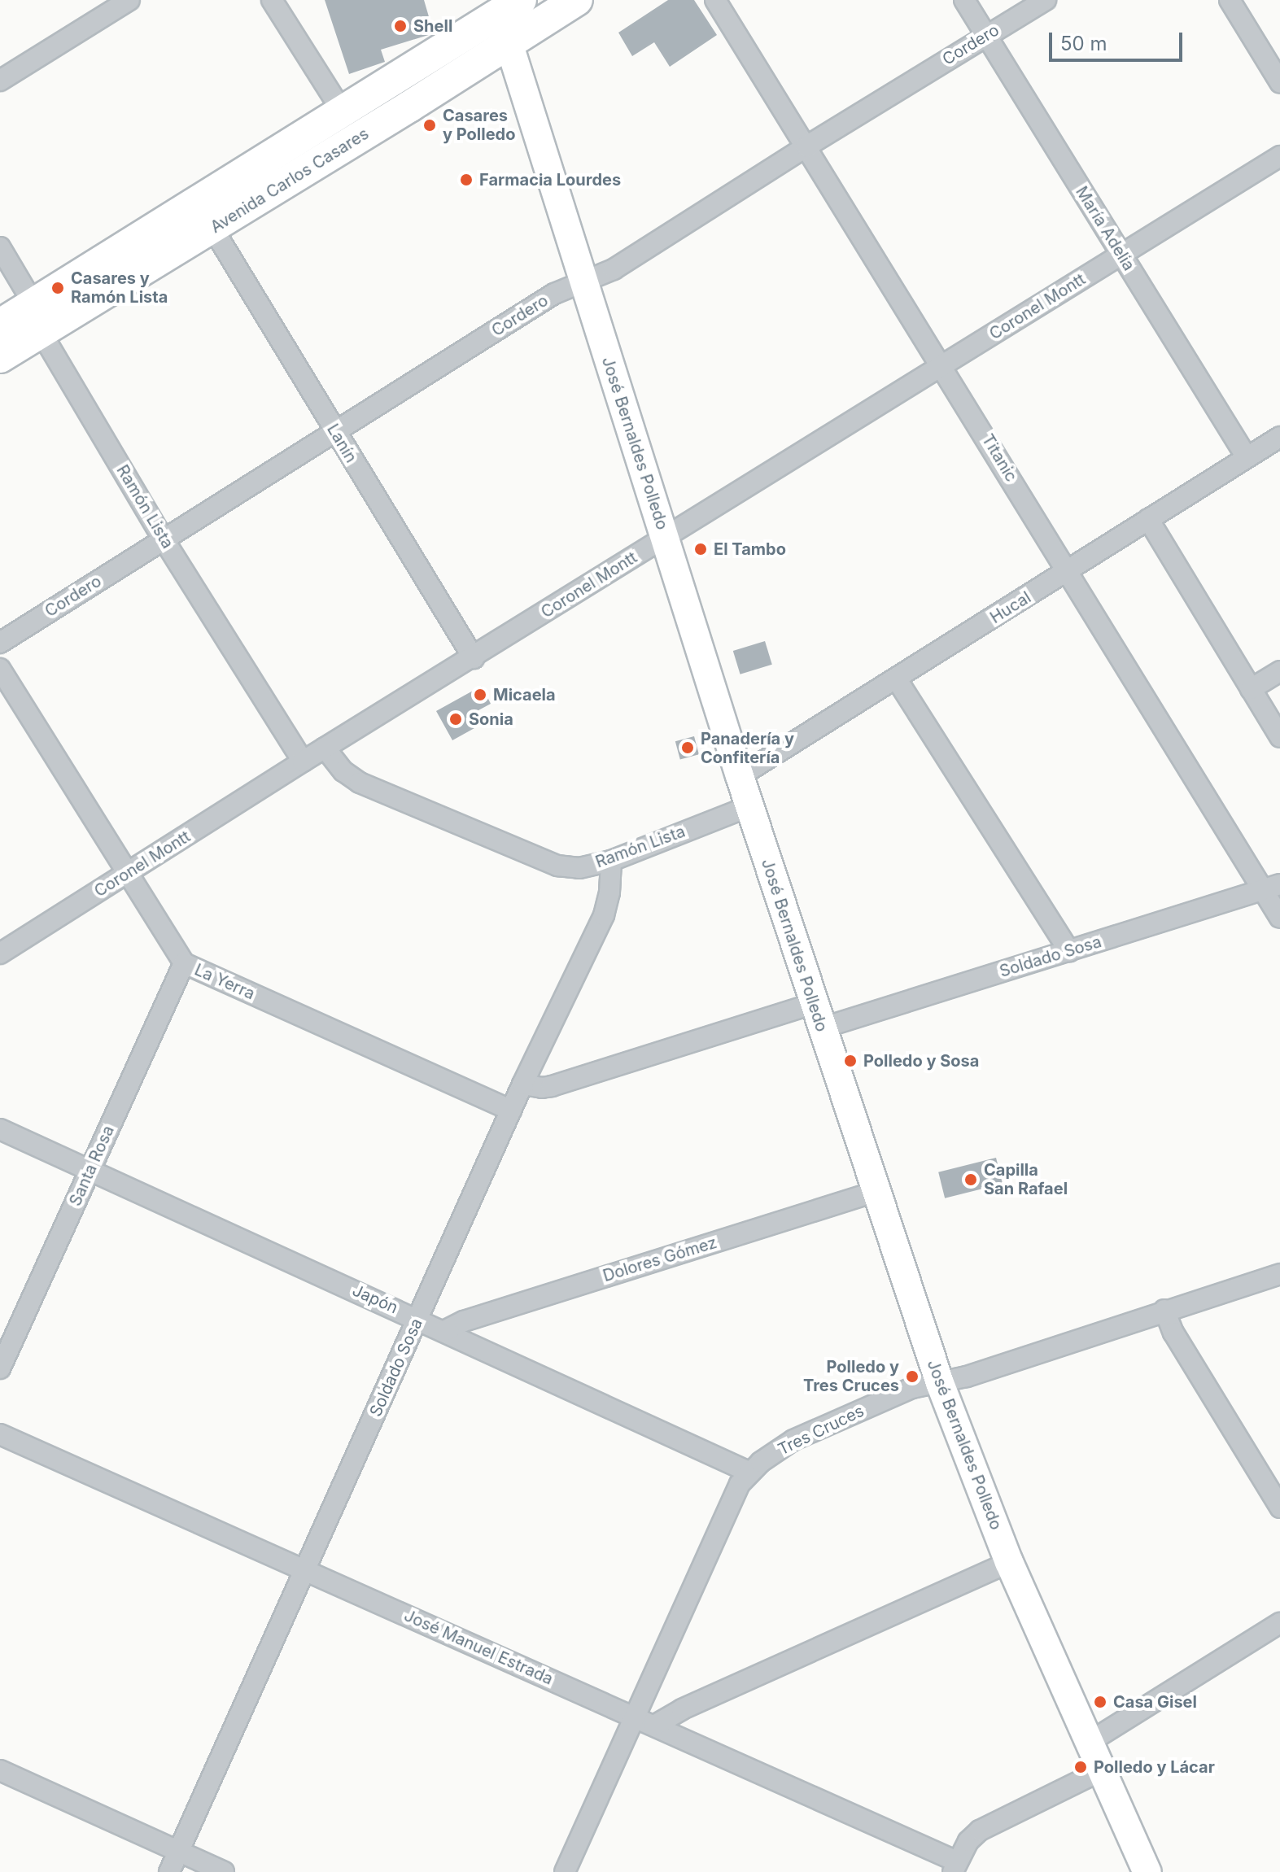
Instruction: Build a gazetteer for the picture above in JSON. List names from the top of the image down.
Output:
{
  "streets": {
    "main road": ["Avenida Carlos Casares", "José Bernaldes Polledo"],
    "street": [
      "Cordero",
      "María Adelia",
      "Coronel Montt",
      "Lanín",
      "Titanic",
      "Ramón Lista",
      "Hucal",
      "Soldado Sosa",
      "La Yerra",
      "Santa Rosa",
      "Dolores Gómez",
      "Japón",
      "Tres Cruces",
      "José Manuel Estrada"
    ]
  },
  "crossings": [
    ["Cordero", "María Adelia"],
    ["Cordero", "Lanín"],
    ["Cordero", "José Bernaldes Polledo"],
    ["Cordero", "Titanic"],
    ["Cordero", "Ramón Lista"],
    ["Avenida Carlos Casares", "Lanín"],
    ["Avenida Carlos Casares", "José Bernaldes Polledo"],
    ["Avenida Carlos Casares", "Ramón Lista"],
    ["María Adelia", "Coronel Montt"],
    ["María Adelia", "Hucal"],
    ["Coronel Montt", "Lanín"],
    ["Coronel Montt", "José Bernaldes Polledo"],
    ["Coronel Montt", "Titanic"],
    ["Coronel Montt", "Ramón Lista"],
    ["Coronel Montt", "La Yerra"],
    ["José Bernaldes Polledo", "Ramón Lista"],
    ["José Bernaldes Polledo", "Hucal"],
    ["José Bernaldes Polledo", "Soldado Sosa"],
    ["José Bernaldes Polledo", "Dolores Gómez"],
    ["José Bernaldes Polledo", "Tres Cruces"],
    ["Titanic", "Hucal"],
    ["Titanic", "Soldado Sosa"],
    ["Ramón Lista", "Soldado Sosa"],
    ["Soldado Sosa", "La Yerra"],
    ["Soldado Sosa", "Japón"],
    ["Soldado Sosa", "José Manuel Estrada"],
    ["La Yerra", "Santa Rosa"],
    ["Santa Rosa", "Japón"],
    ["Dolores Gómez", "Japón"],
    ["Japón", "Tres Cruces"],
    ["Tres Cruces", "José Manuel Estrada"]
  ],
  "places": [
    "Shell",
    "Casares y Polledo",
    "Farmacia Lourdes",
    "Casares y Ramón Lista",
    "El Tambo",
    "Micaela",
    "Sonia",
    "Panadería y Confitería",
    "Polledo y Sosa",
    "Capilla San Rafael",
    "Polledo y Tres Cruces",
    "Casa Gisel",
    "Polledo y Lácar"
  ],
  "scale_bar": "50 m"
}
